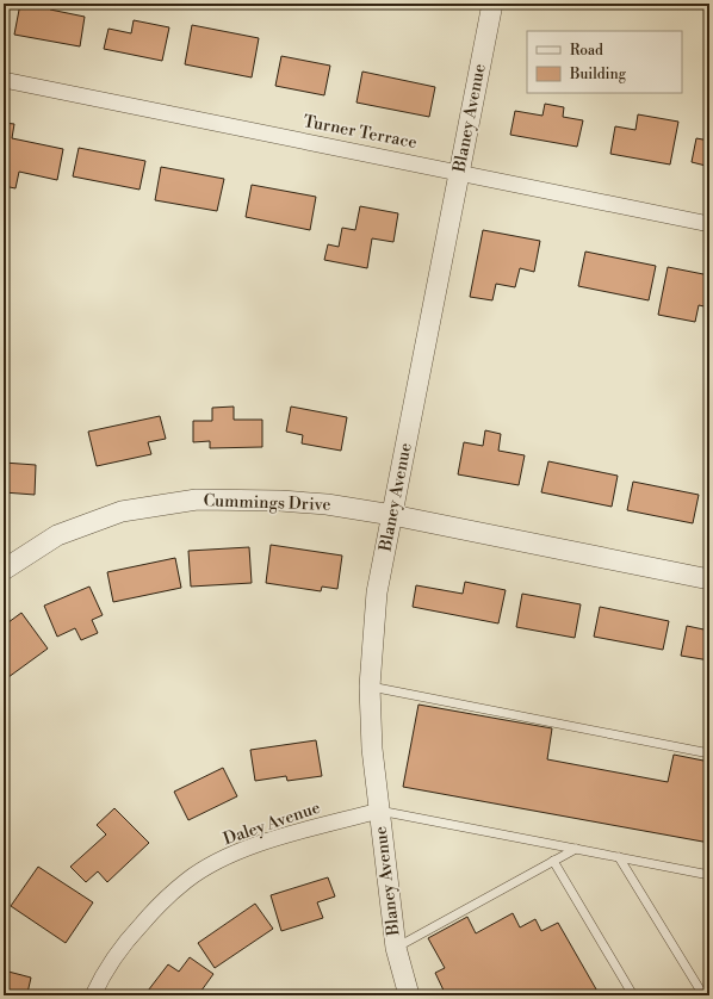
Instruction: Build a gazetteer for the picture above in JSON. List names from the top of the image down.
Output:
{
  "streets": {
    "street": [
      "Blaney Avenue",
      "Turner Terrace",
      "Cummings Drive",
      "Daley Avenue"
    ]
  },
  "crossings": [
    ["Blaney Avenue", "Turner Terrace"],
    ["Blaney Avenue", "Cummings Drive"],
    ["Blaney Avenue", "Daley Avenue"]
  ],
  "legend": ["Road", "Building"]
}
